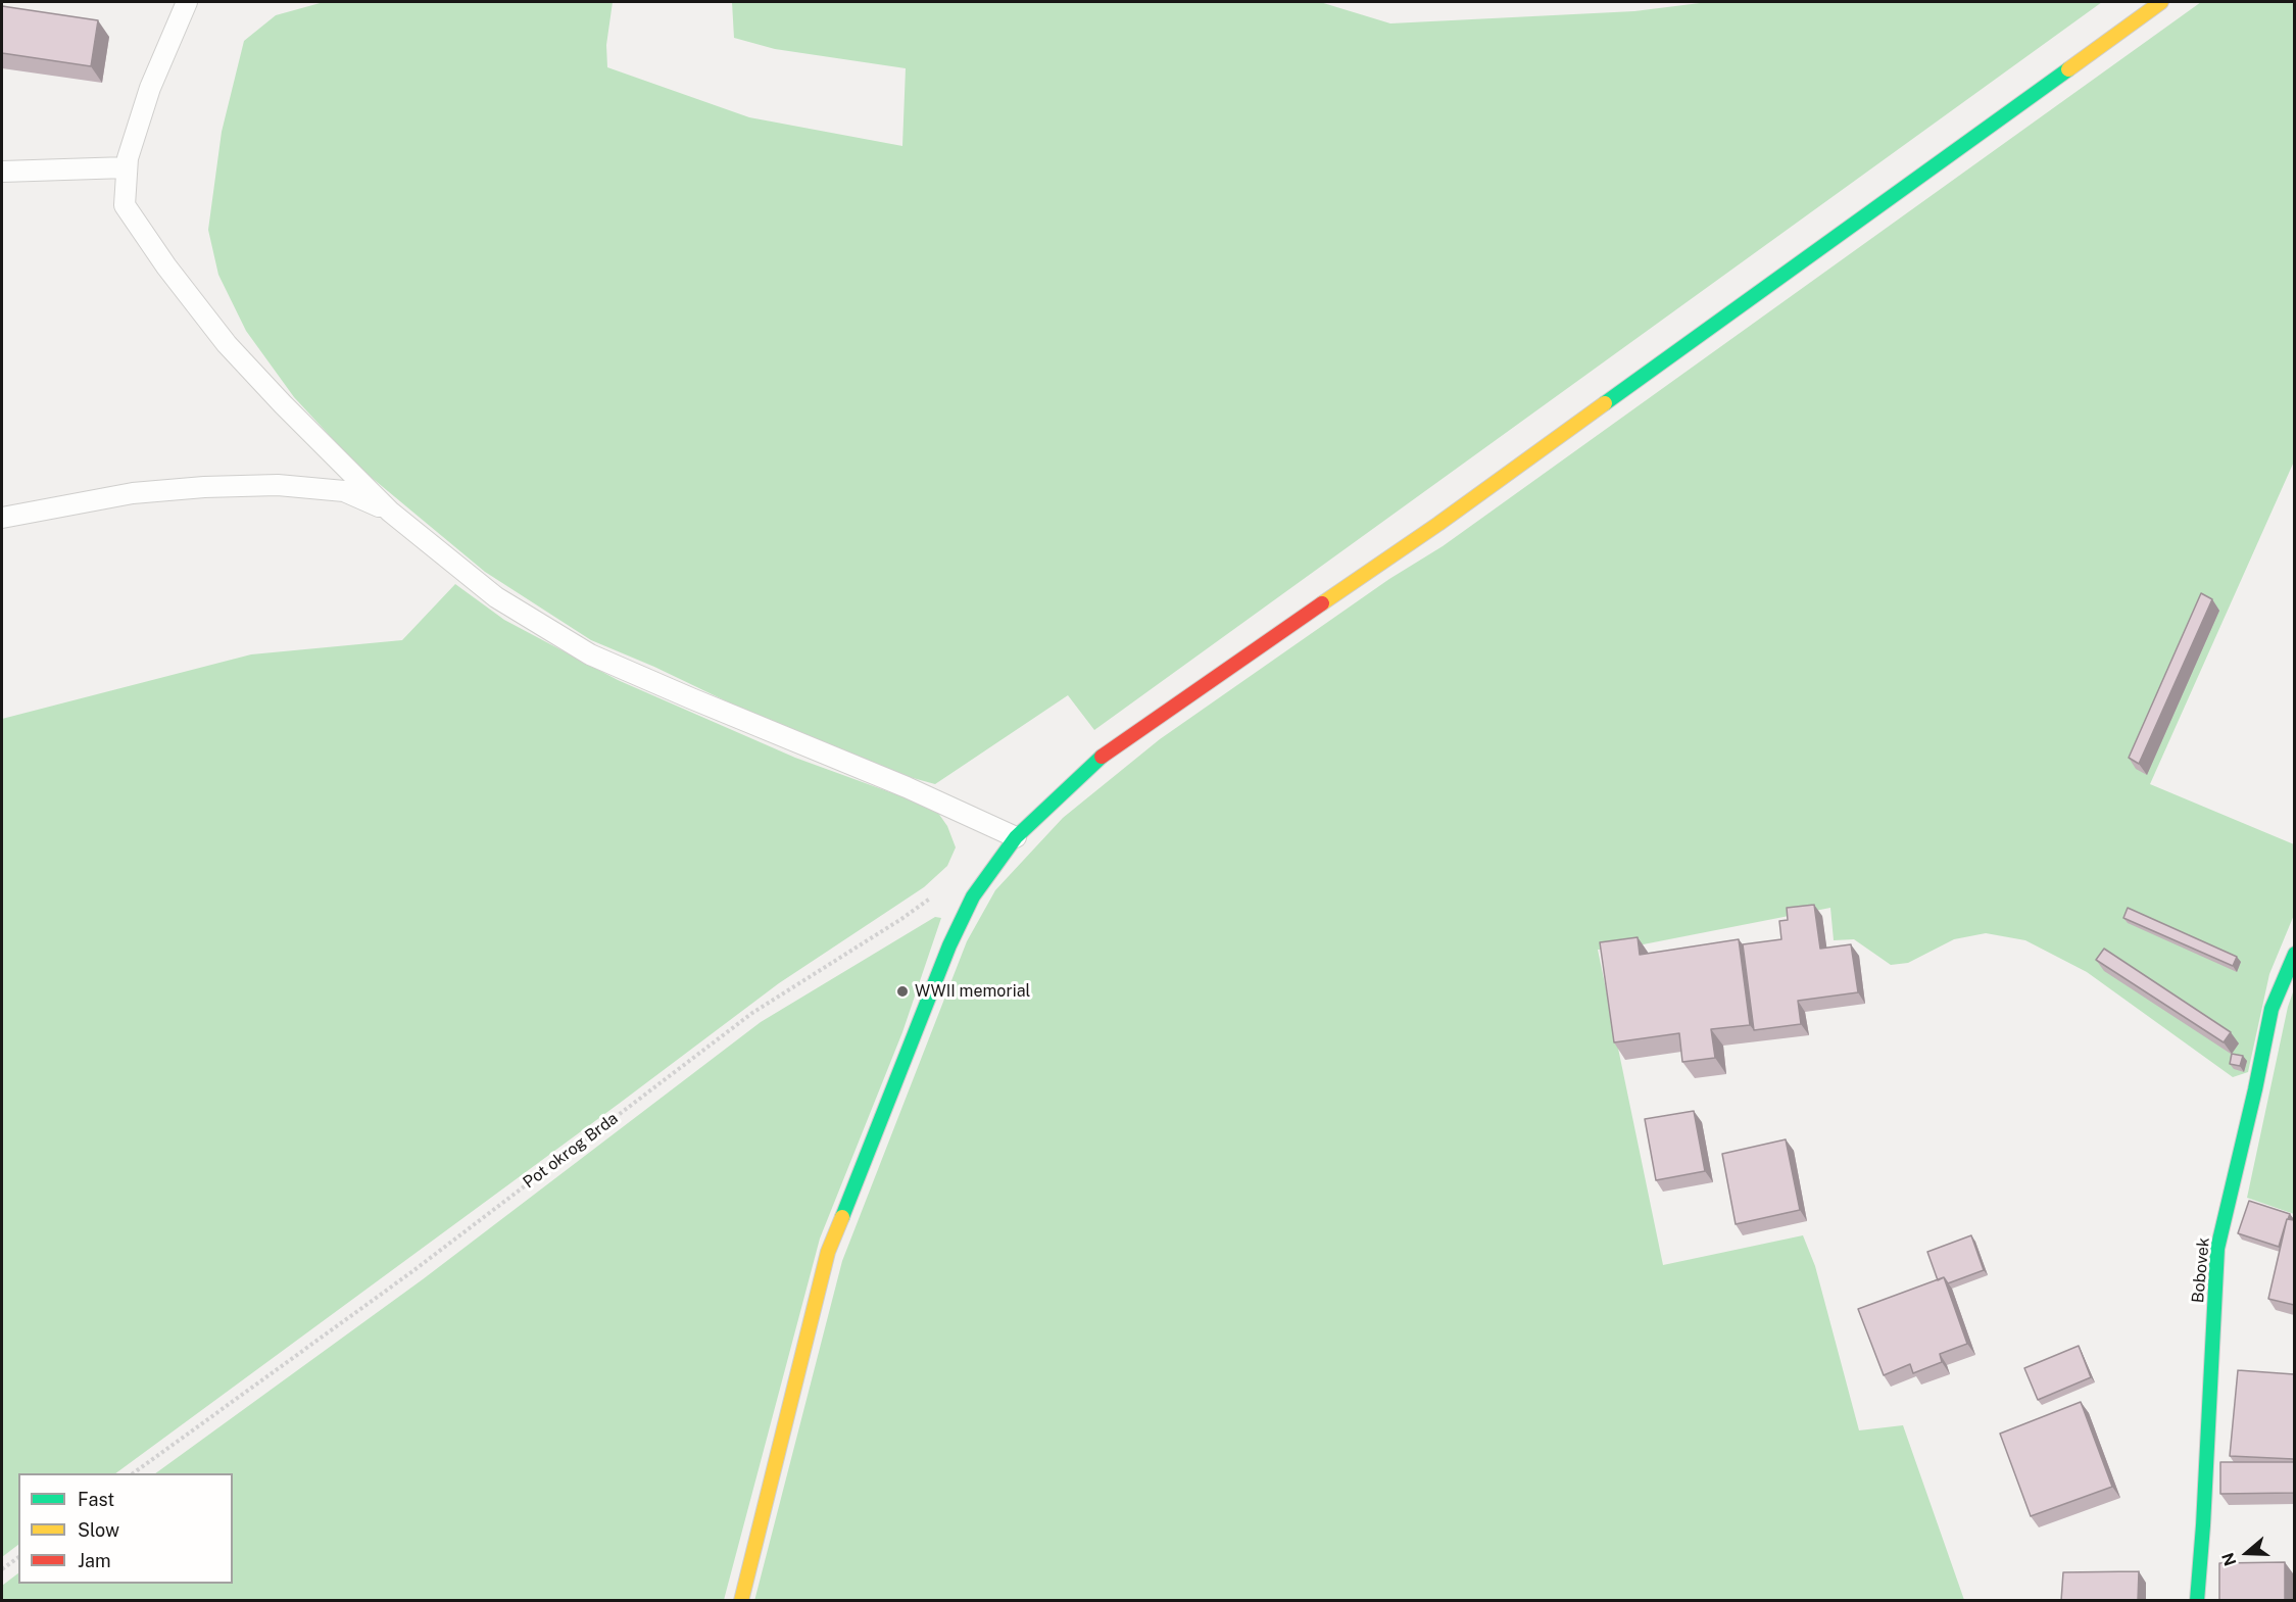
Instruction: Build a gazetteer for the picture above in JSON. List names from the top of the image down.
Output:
{
  "streets": {
    "street": ["Bobovek"],
    "path": ["Pot okrog Brda"]
  },
  "places": ["WWII memorial"],
  "legend": ["Fast", "Slow", "Jam"],
  "north": "left"
}
